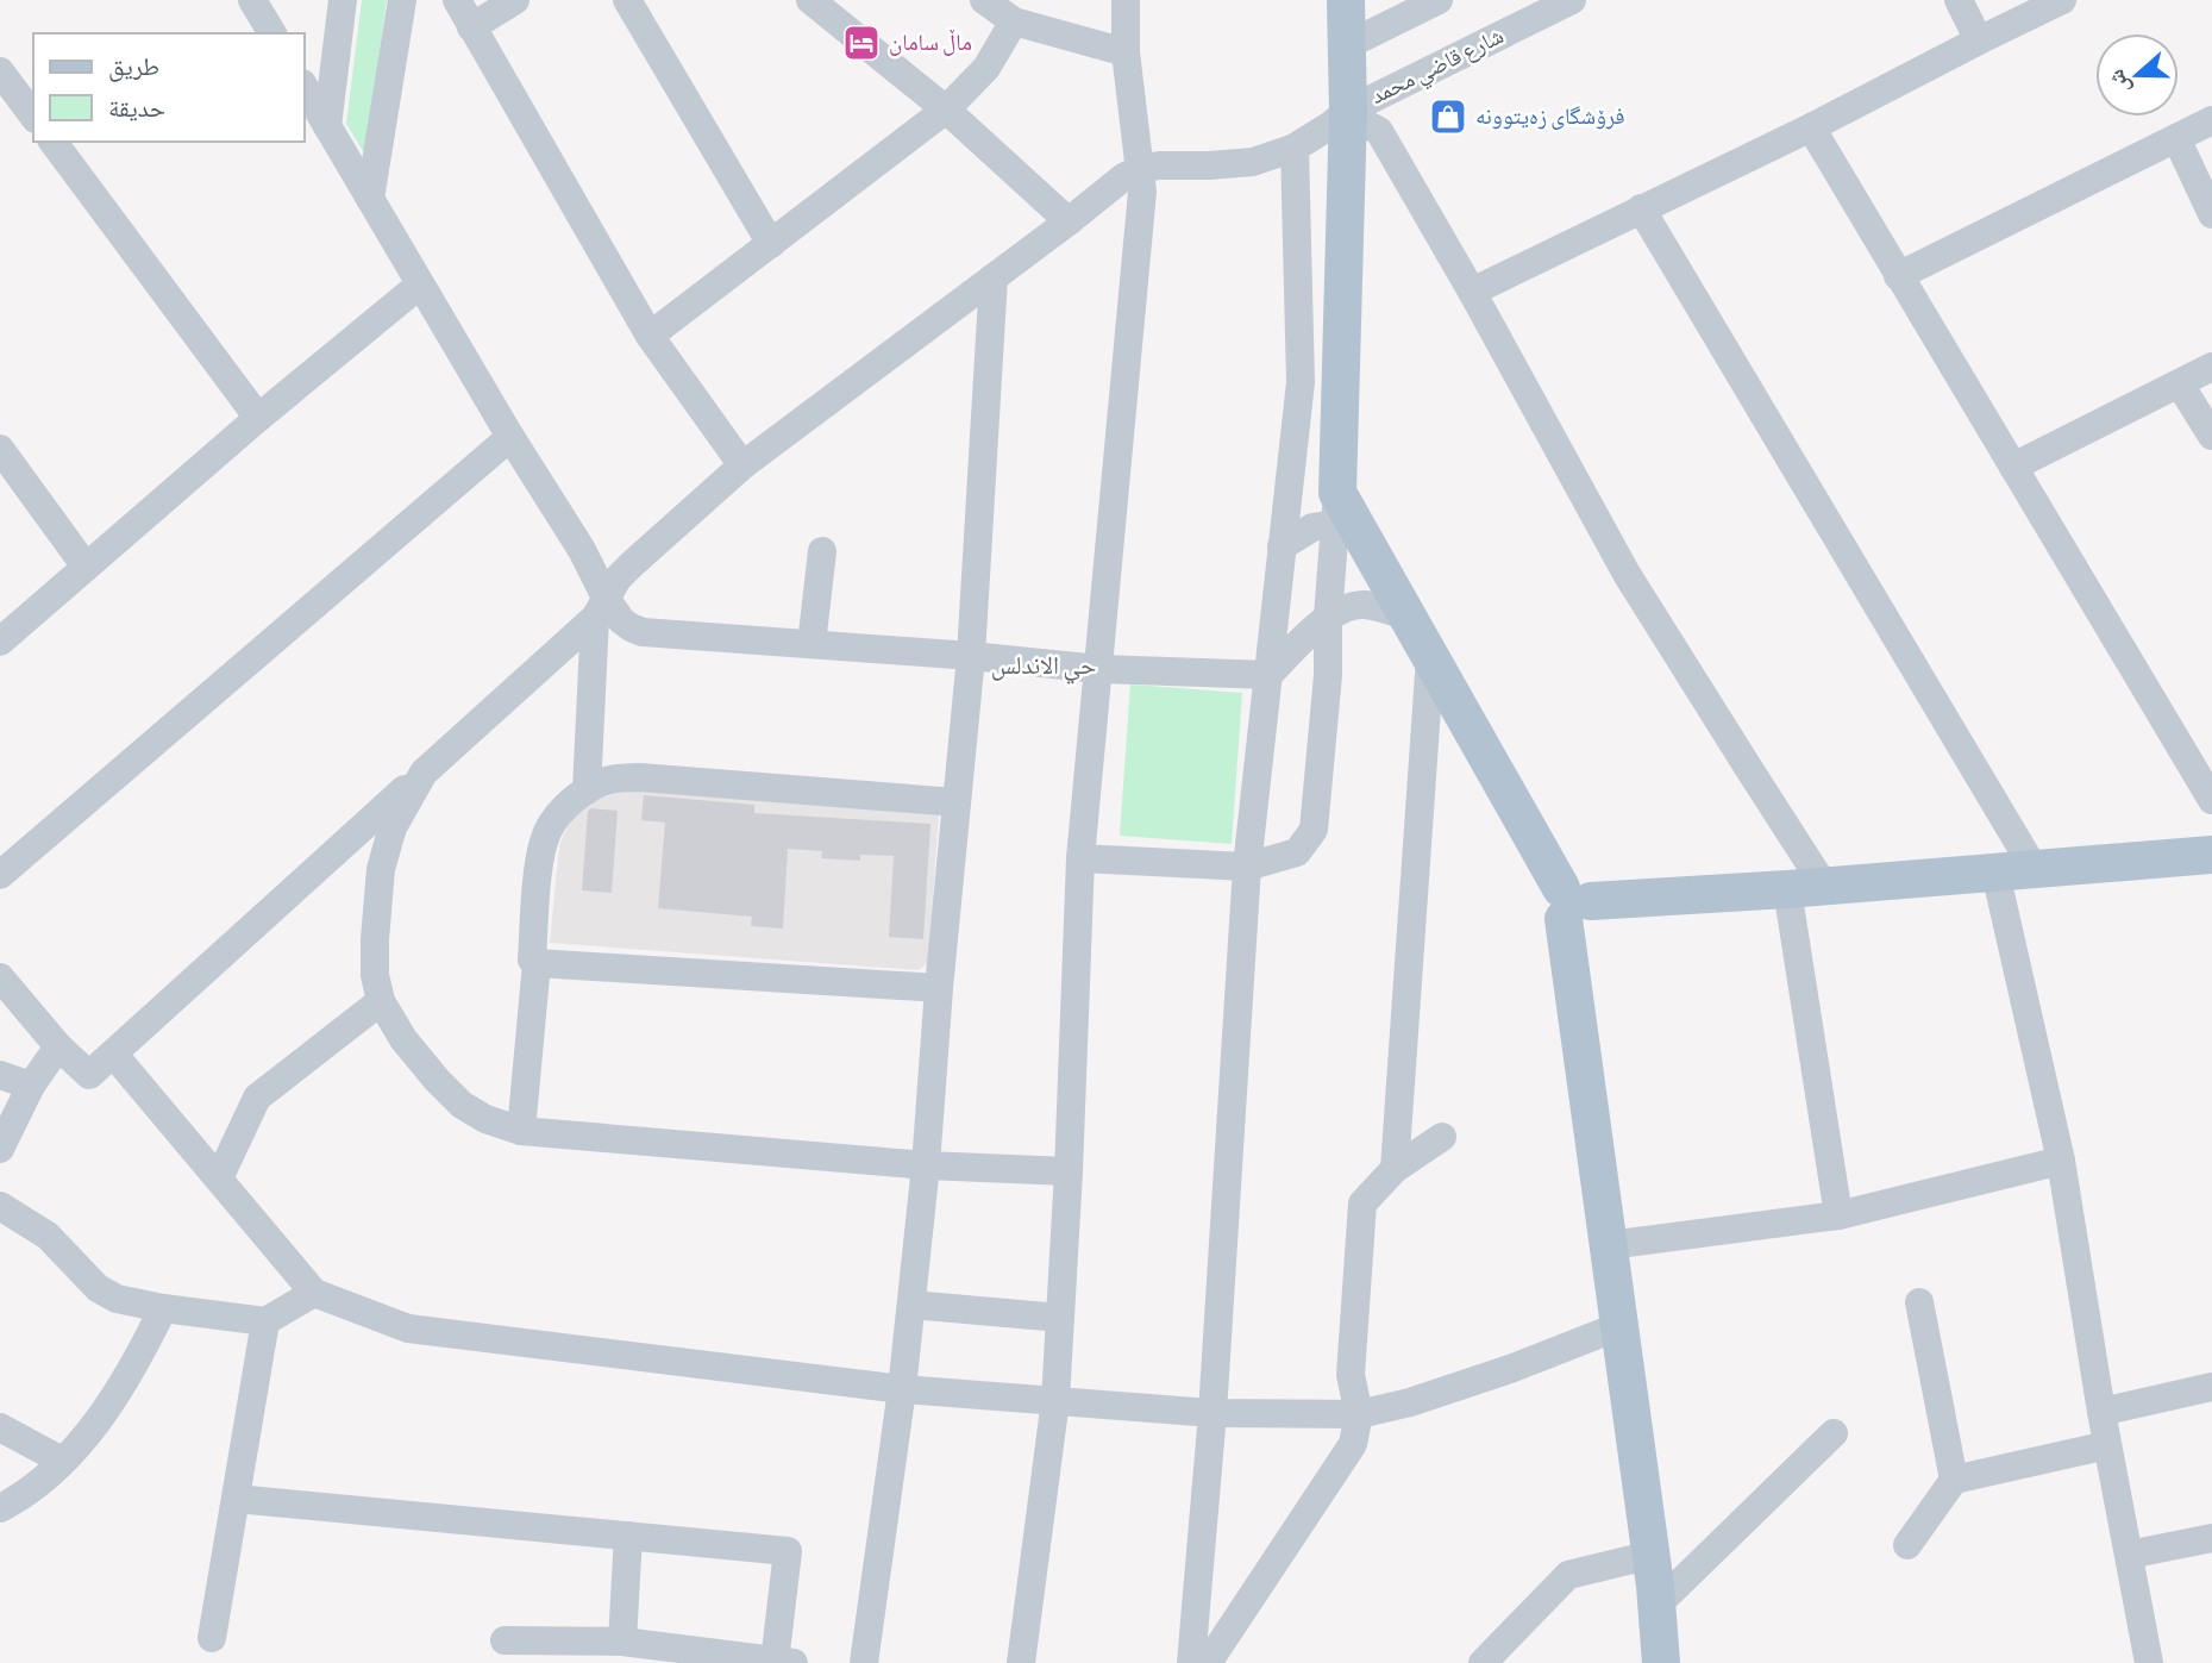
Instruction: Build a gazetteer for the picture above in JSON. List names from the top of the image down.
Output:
{
  "streets": {
    "street": ["شارع قاضي محمد"]
  },
  "districts": ["حي الاندلس"],
  "places": {
    "hotel": ["ماڵ سامان"],
    "shop": ["فرۆشگای زەیتوونە"]
  },
  "legend": ["طريق", "حديقة"],
  "north": "left"
}
